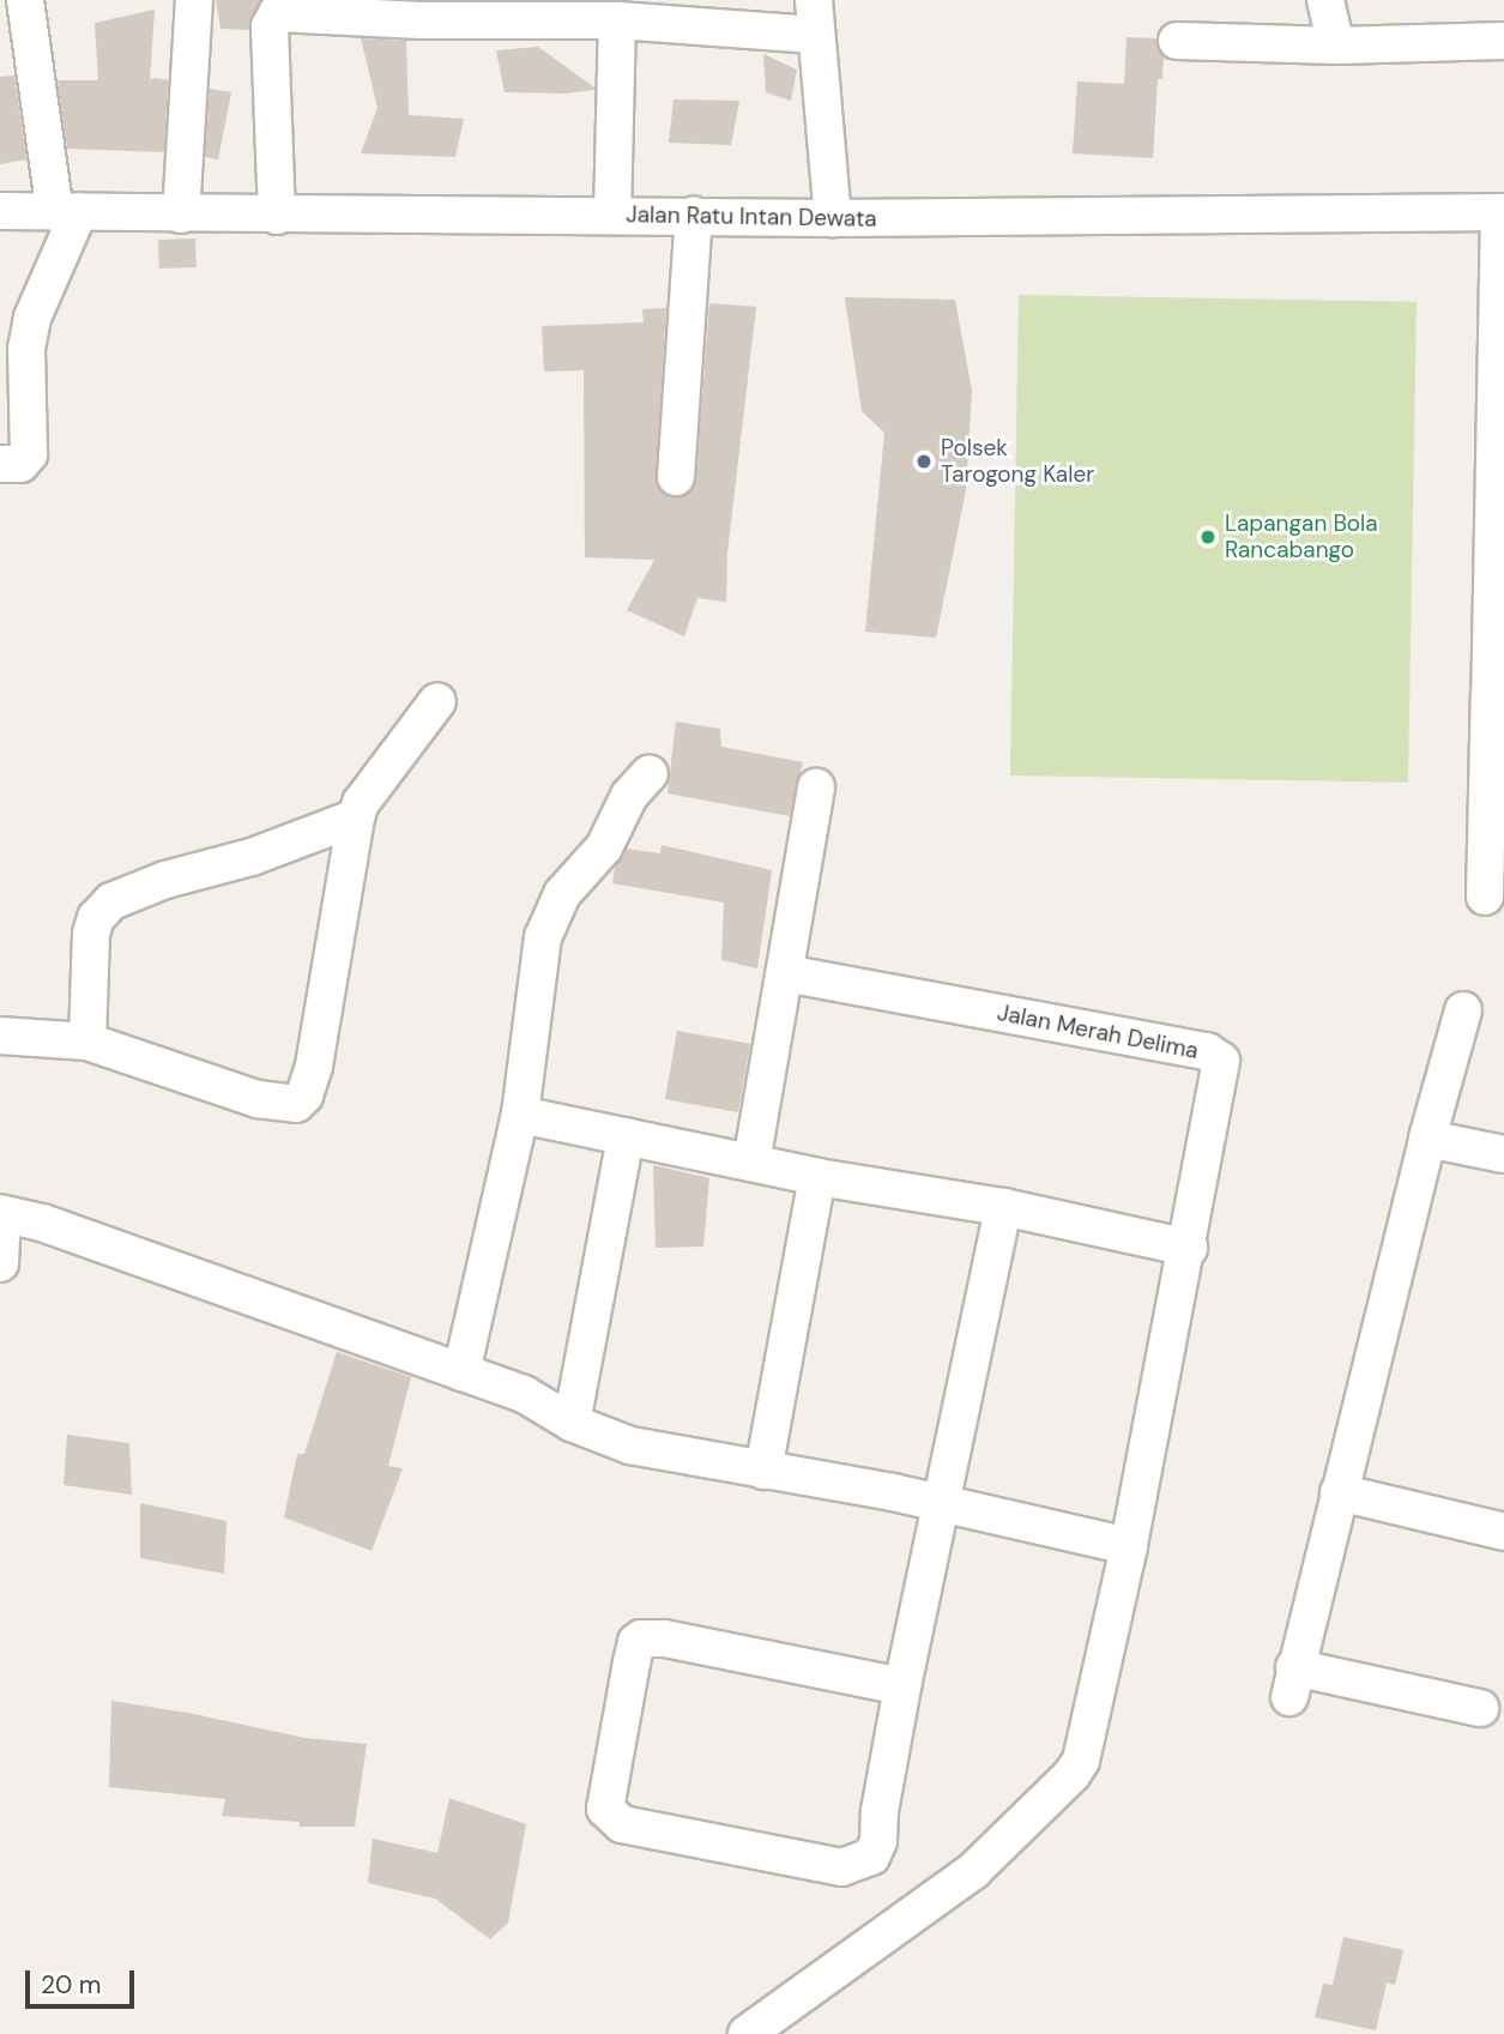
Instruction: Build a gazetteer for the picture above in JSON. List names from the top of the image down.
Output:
{
  "streets": {
    "street": ["Jalan Ratu Intan Dewata", "Jalan Merah Delima"]
  },
  "places": ["Polsek Tarogong Kaler", "Lapangan Bola Rancabango"],
  "scale_bar": "20 m"
}
